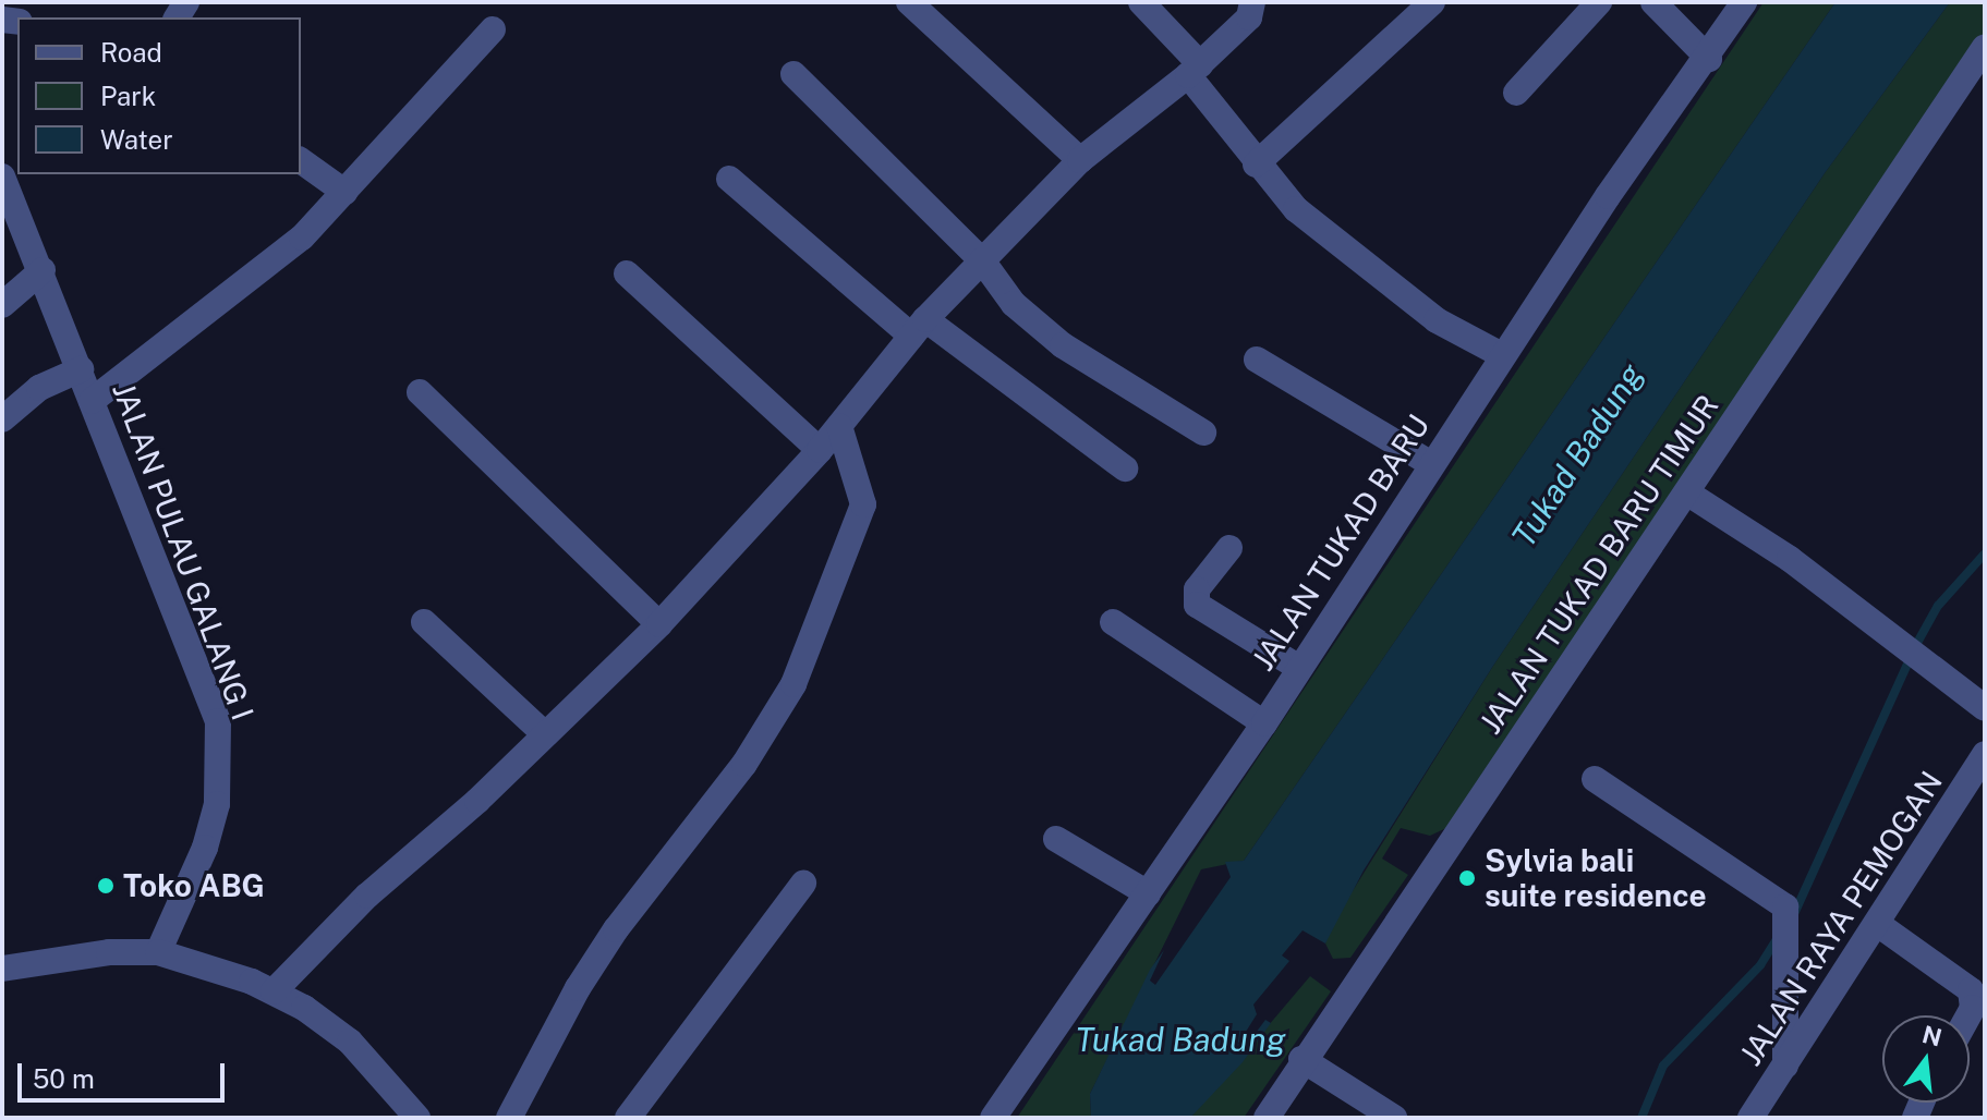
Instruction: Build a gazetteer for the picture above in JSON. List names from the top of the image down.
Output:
{
  "streets": {
    "street": [
      "JALAN TUKAD BARU",
      "JALAN PULAU GALANG I",
      "JALAN TUKAD BARU TIMUR",
      "JALAN RAYA PEMOGAN"
    ]
  },
  "water": ["Tukad Badung"],
  "places": ["Sylvia bali suite residence", "Toko ABG"],
  "legend": ["Road", "Park", "Water"],
  "scale_bar": "50 m",
  "north": "top"
}
